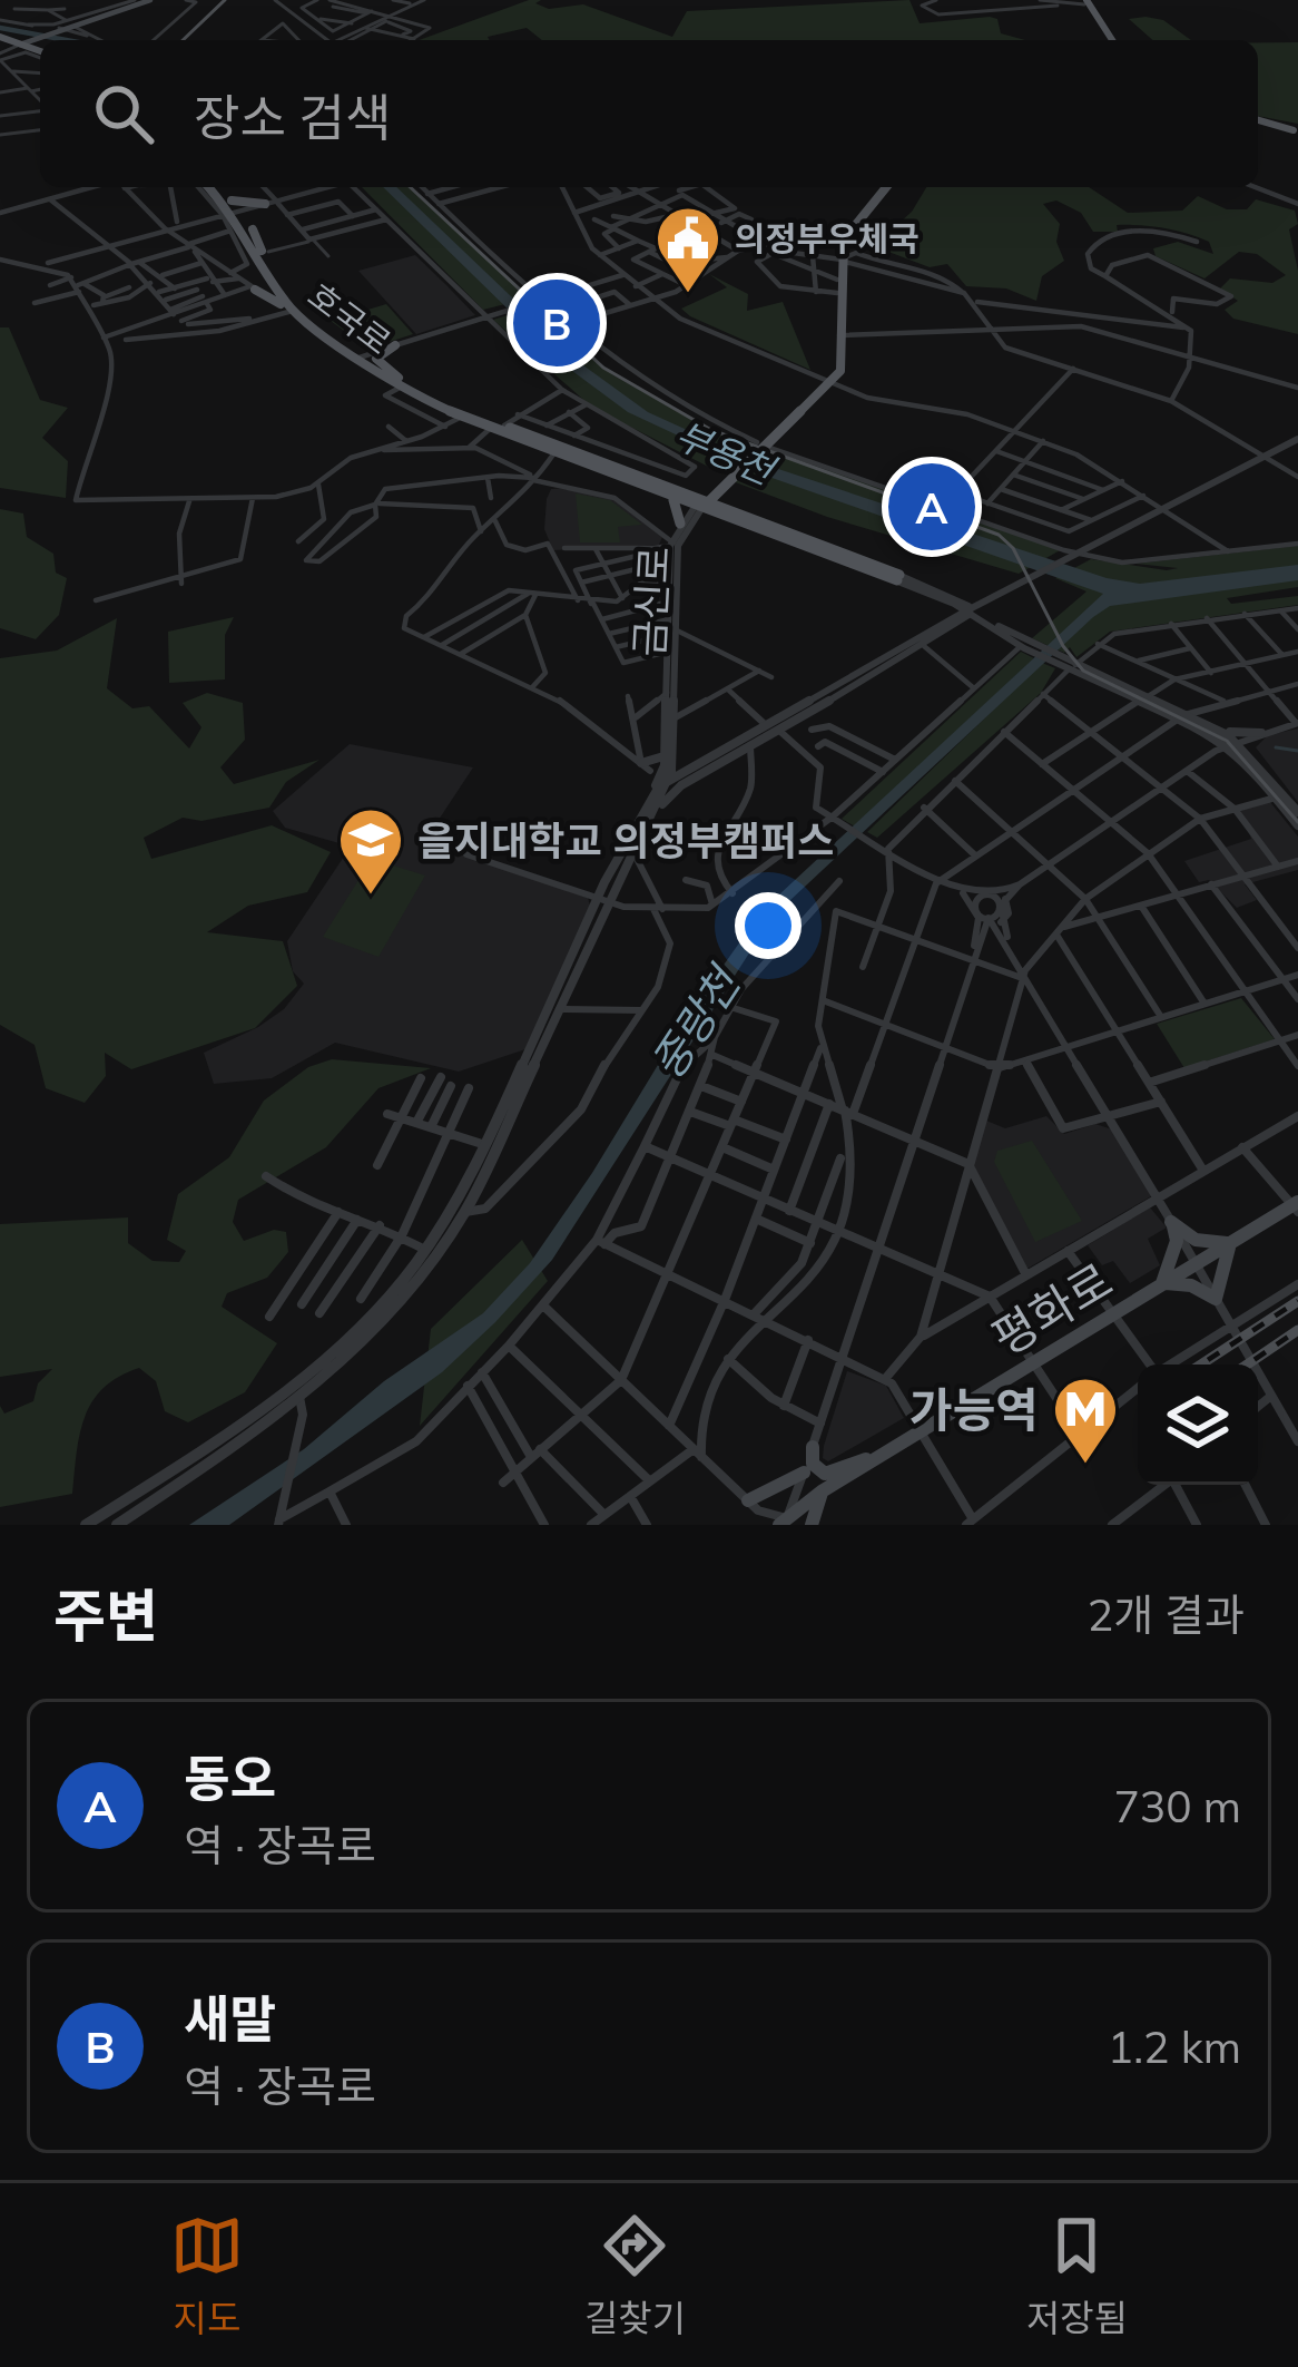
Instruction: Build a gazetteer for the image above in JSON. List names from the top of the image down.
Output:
{
  "streets": {
    "main road": ["호국로", "금신로", "평화로"]
  },
  "crossings": [
    ["호국로", "금신로"]
  ],
  "water": ["부용천", "중랑천"],
  "places": {
    "public building": ["의정부우체국"],
    "school or university": ["을지대학교 의정부캠퍼스"],
    "metro station": ["가능역"]
  },
  "page": {
    "search": "장소 검색",
    "pins": ["B", "A"],
    "heading": ["주변", "2개 결과"],
    "list": [
      {
        "mark": "A",
        "name": "동오",
        "note": "역 · 장곡로",
        "value": "730 m"
      },
      {
        "mark": "B",
        "name": "새말",
        "note": "역 · 장곡로",
        "value": "1.2 km"
      }
    ],
    "nav": ["지도", "길찾기", "저장됨"]
  }
}
